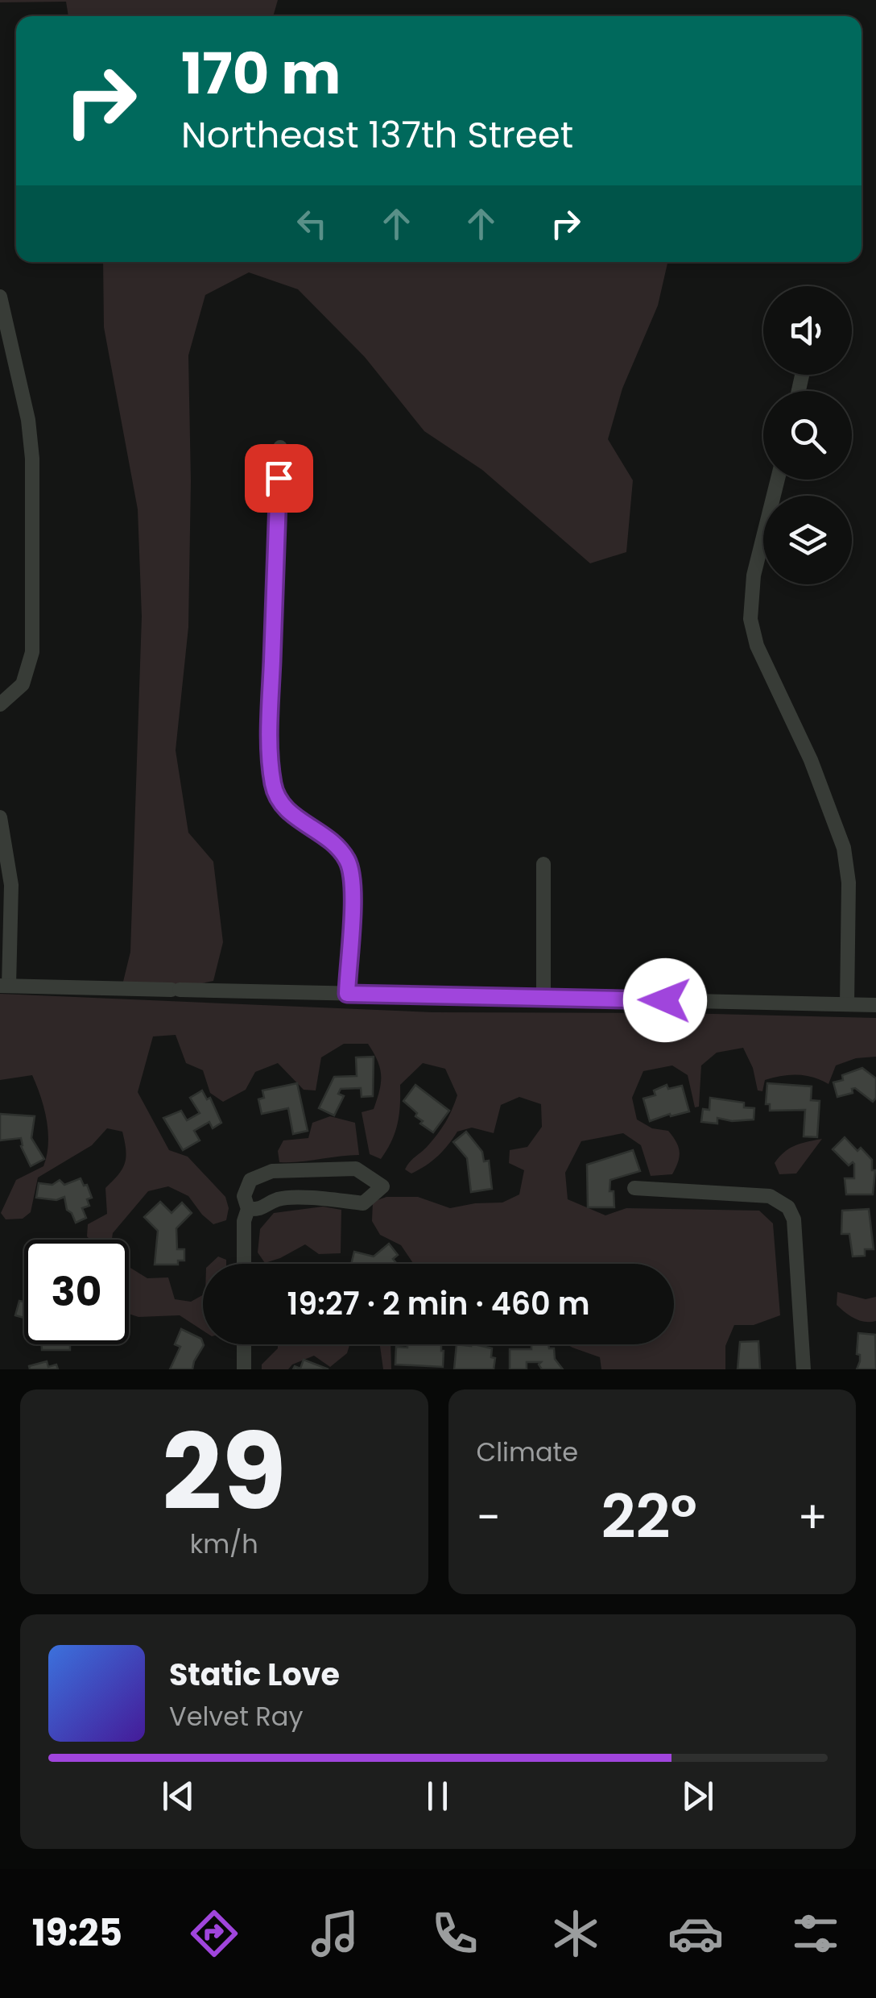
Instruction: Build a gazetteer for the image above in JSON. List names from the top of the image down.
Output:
{
  "page": {
    "turn": ["170 m", "Northeast 137th Street"],
    "limit": "30",
    "trip": "19:27 · 2 min · 460 m",
    "tile": [
      ["29", "km/h"],
      "Climate"
    ],
    "heat": ["−", "22°", "+"],
    "song": ["Static Love", "Velvet Ray"],
    "tabs": "19:25"
  }
}
